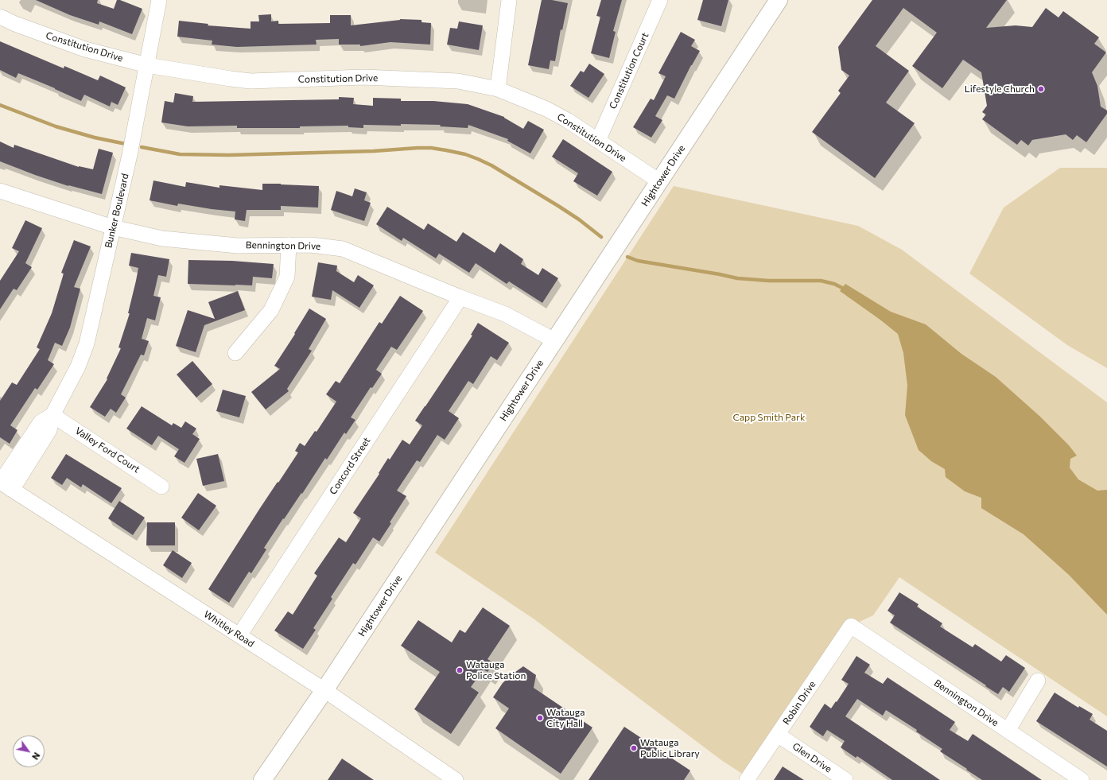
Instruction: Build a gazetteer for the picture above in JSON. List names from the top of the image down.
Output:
{
  "streets": {
    "main road": ["Hightower Drive"],
    "street": [
      "Constitution Drive",
      "Constitution Court",
      "Bunker Boulevard",
      "Bennington Drive",
      "Valley Ford Court",
      "Concord Street",
      "Whitley Road",
      "Robin Drive",
      "Glen Drive"
    ]
  },
  "crossings": [
    ["Constitution Drive", "Constitution Court"],
    ["Constitution Drive", "Hightower Drive"],
    ["Constitution Drive", "Bunker Boulevard"],
    ["Hightower Drive", "Bennington Drive"],
    ["Hightower Drive", "Whitley Road"],
    ["Bunker Boulevard", "Bennington Drive"],
    ["Bunker Boulevard", "Valley Ford Court"],
    ["Bunker Boulevard", "Whitley Road"],
    ["Bennington Drive", "Concord Street"],
    ["Bennington Drive", "Robin Drive"],
    ["Concord Street", "Whitley Road"],
    ["Robin Drive", "Glen Drive"]
  ],
  "parks": ["Capp Smith Park"],
  "places": [
    "Lifestyle Church",
    "Watauga Police Station",
    "Watauga City Hall",
    "Watauga Public Library"
  ],
  "north": "bottom right"
}
